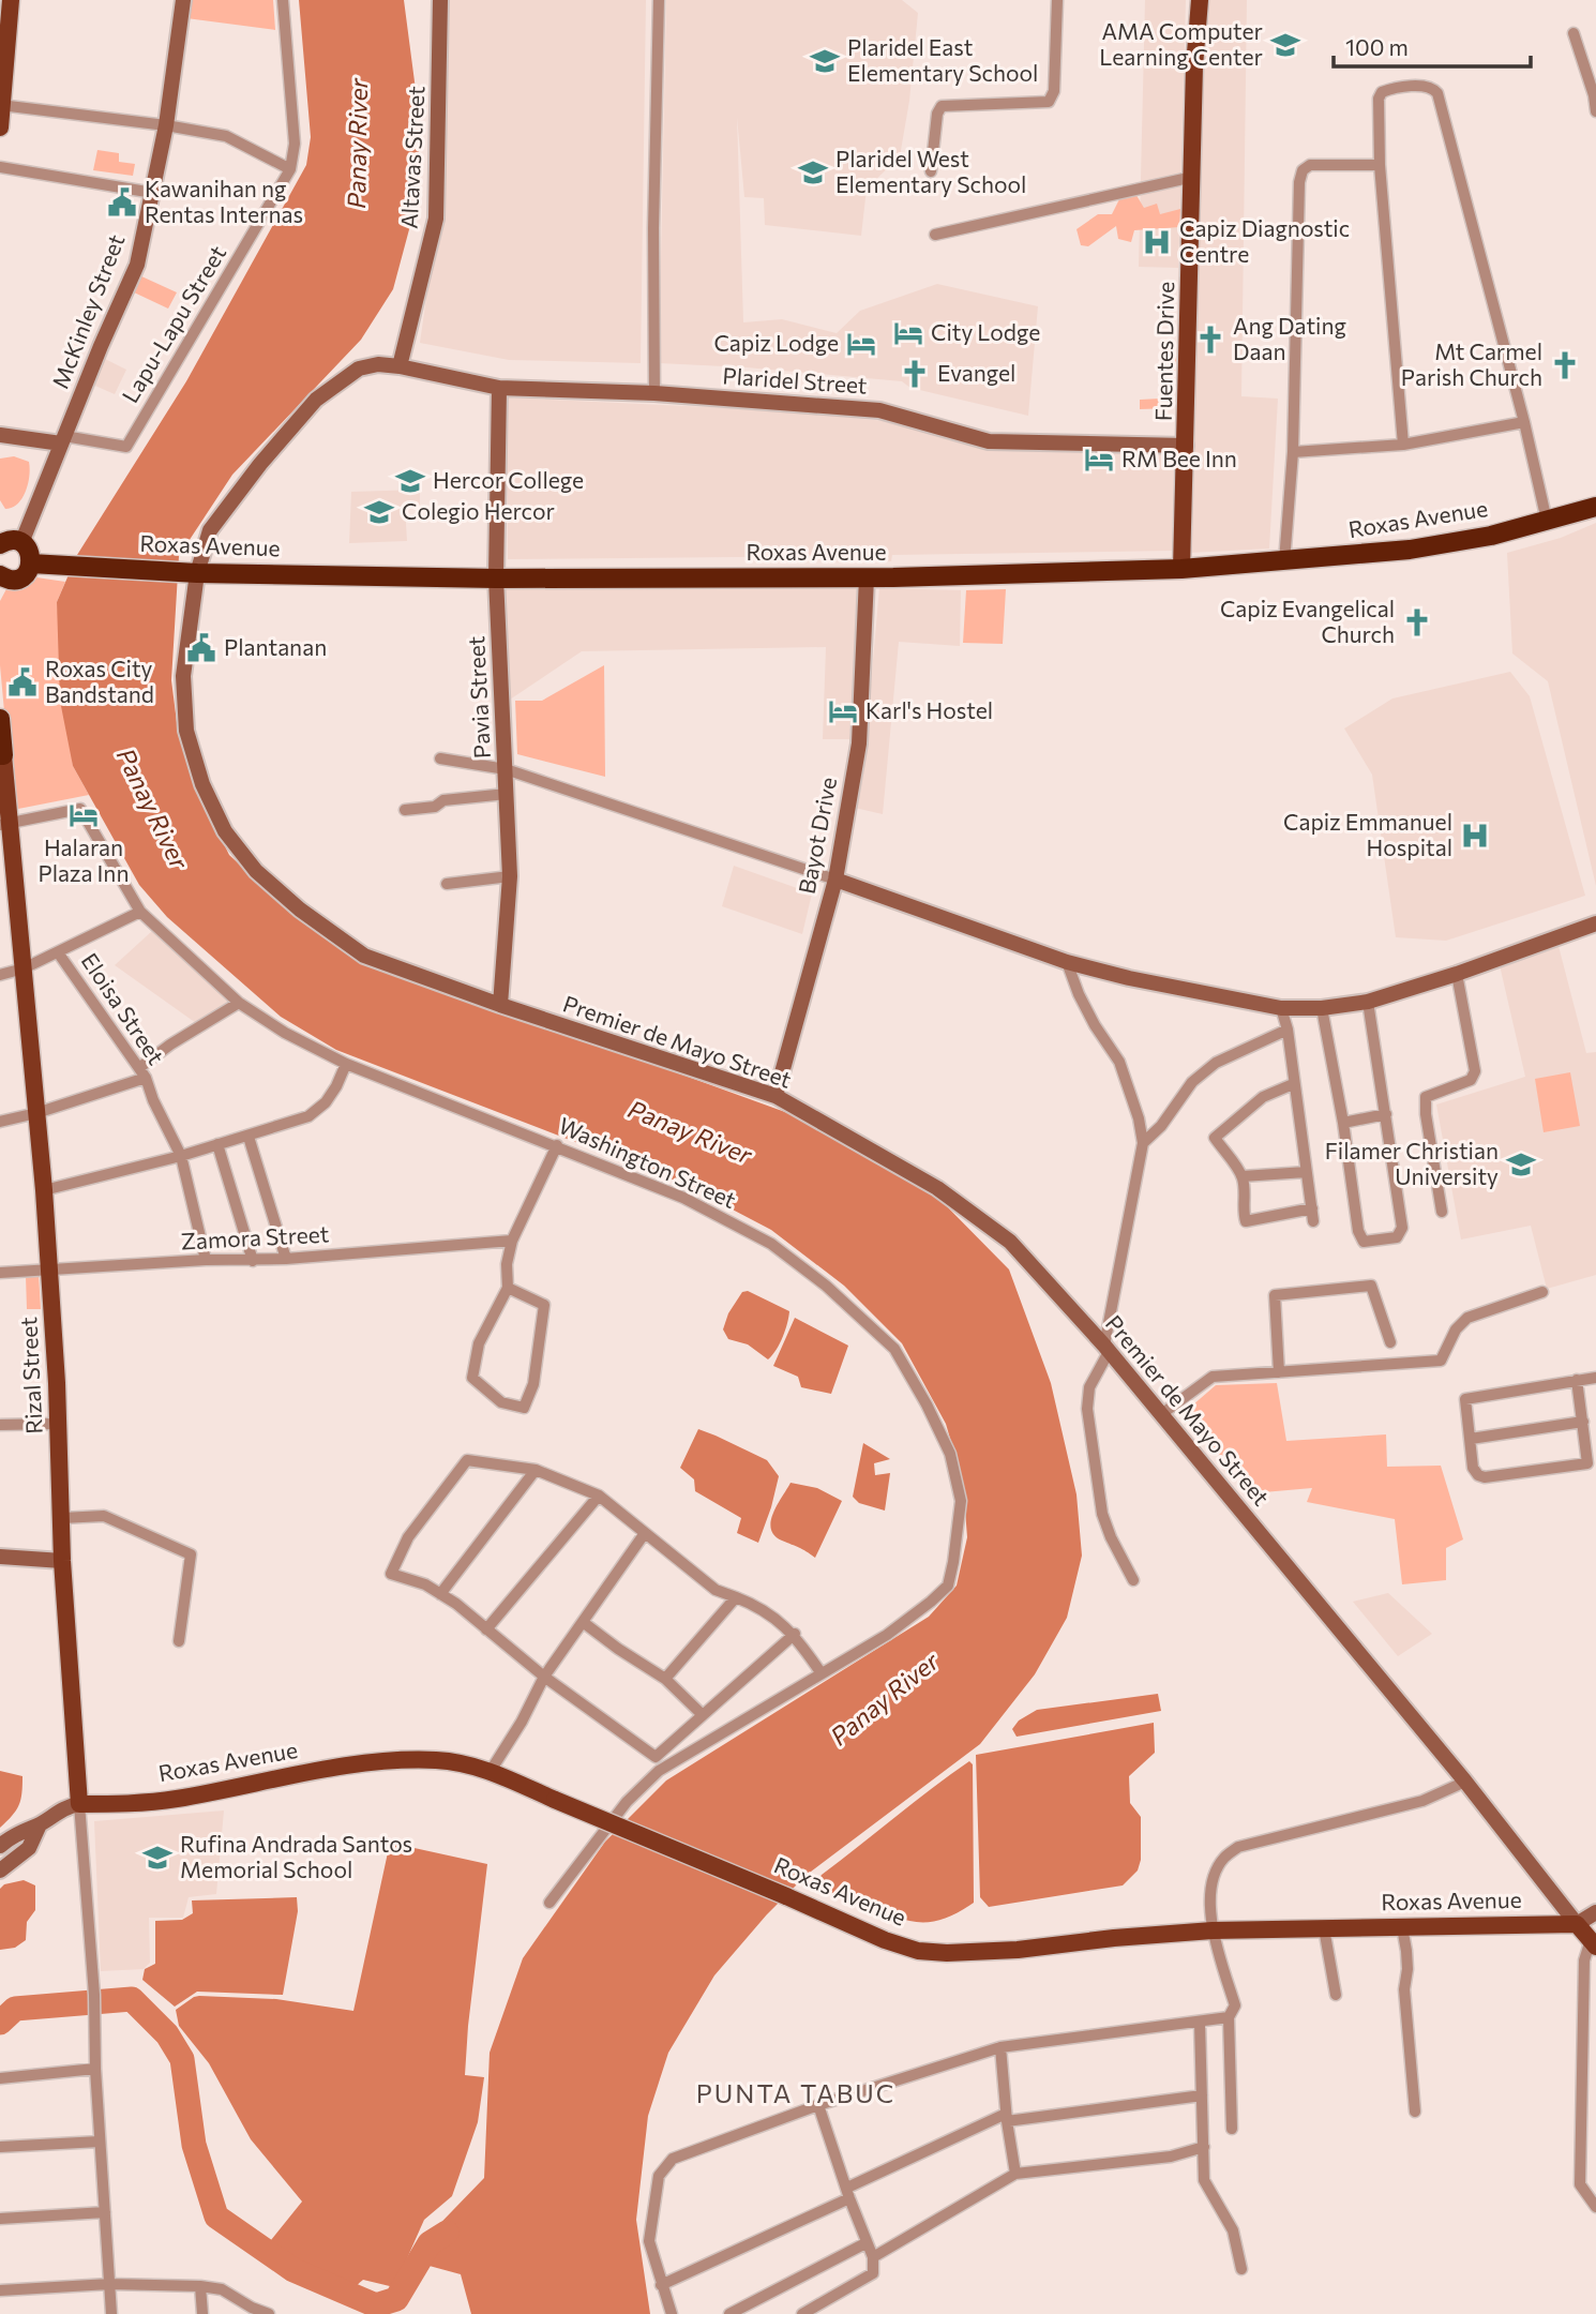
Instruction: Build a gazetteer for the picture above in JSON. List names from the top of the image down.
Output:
{
  "streets": {
    "highway": ["Roxas Avenue"],
    "main road": ["Fuentes Drive", "Rizal Street"],
    "street": [
      "Altavas Street",
      "McKinley Street",
      "Lapu-Lapu Street",
      "Plaridel Street",
      "Pavia Street",
      "Bayot Drive",
      "Eloisa Street",
      "Premier de Mayo Street",
      "Washington Street",
      "Zamora Street"
    ]
  },
  "crossings": [
    ["Altavas Street", "Plaridel Street"],
    ["McKinley Street", "Lapu-Lapu Street"],
    ["Fuentes Drive", "Plaridel Street"],
    ["Fuentes Drive", "Roxas Avenue"],
    ["Plaridel Street", "Pavia Street"],
    ["Roxas Avenue", "Pavia Street"],
    ["Roxas Avenue", "Bayot Drive"],
    ["Roxas Avenue", "Premier de Mayo Street"],
    ["Roxas Avenue", "Rizal Street"],
    ["Pavia Street", "Premier de Mayo Street"],
    ["Bayot Drive", "Premier de Mayo Street"],
    ["Eloisa Street", "Zamora Street"],
    ["Washington Street", "Rizal Street"],
    ["Zamora Street", "Rizal Street"]
  ],
  "districts": ["PUNTA TABUC"],
  "water": ["Panay River"],
  "places": {
    "school or university": [
      "AMA Computer Learning Center",
      "Plaridel East Elementary School",
      "Plaridel West Elementary School",
      "Hercor College",
      "Colegio Hercor",
      "Filamer Christian University",
      "Rufina Andrada Santos Memorial School"
    ],
    "public building": ["Kawanihan ng Rentas Internas", "Plantanan", "Roxas City Bandstand"],
    "hospital": ["Capiz Diagnostic Centre", "Capiz Emmanuel Hospital"],
    "hotel": [
      "City Lodge",
      "Capiz Lodge",
      "RM Bee Inn",
      "Karl's Hostel",
      "Halaran Plaza Inn"
    ],
    "church": [
      "Ang Dating Daan",
      "Mt Carmel Parish Church",
      "Evangel",
      "Capiz Evangelical Church"
    ]
  },
  "scale_bar": "100 m"
}
